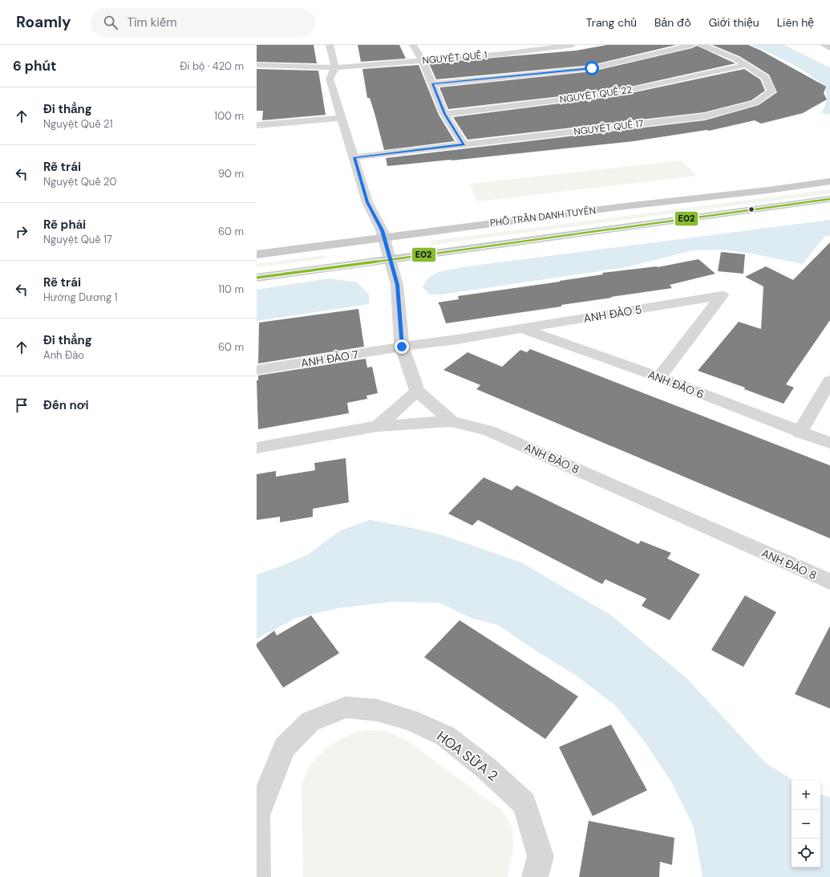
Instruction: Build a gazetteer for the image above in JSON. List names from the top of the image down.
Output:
{
  "streets": {
    "main road": ["PHỐ TRẦN DANH TUYÊN"],
    "street": [
      "NGUYỆT QUẾ 1",
      "NGUYỆT QUẾ 22",
      "NGUYỆT QUẾ 17",
      "ANH ĐÀO 5",
      "ANH ĐÀO 7",
      "ANH ĐÀO 6",
      "ANH ĐÀO 8",
      "HOA SỮA 2"
    ]
  },
  "crossings": [
    ["NGUYỆT QUẾ 22", "NGUYỆT QUẾ 17"],
    ["ANH ĐÀO 5", "ANH ĐÀO 7"],
    ["ANH ĐÀO 5", "ANH ĐÀO 6"]
  ],
  "lines": ["transit line E02"],
  "page": {
    "header": "Roamly",
    "search": "Tìm kiếm",
    "nav": [
      "Trang chủ",
      "Bản đồ",
      "Giới thiệu",
      "Liên hệ"
    ],
    "heading": ["6 phút", "Đi bộ · 420 m"],
    "list": [
      ["Đi thẳng", "Nguyệt Quế 21", "100 m"],
      ["Rẽ trái", "Nguyệt Quế 20", "90 m"],
      ["Rẽ phải", "Nguyệt Quế 17", "60 m"],
      ["Rẽ trái", "Hướng Dương 1", "110 m"],
      ["Đi thẳng", "Anh Đào", "60 m"],
      "Đến nơi"
    ],
    "map_buttons": ["+", "−"]
  }
}
